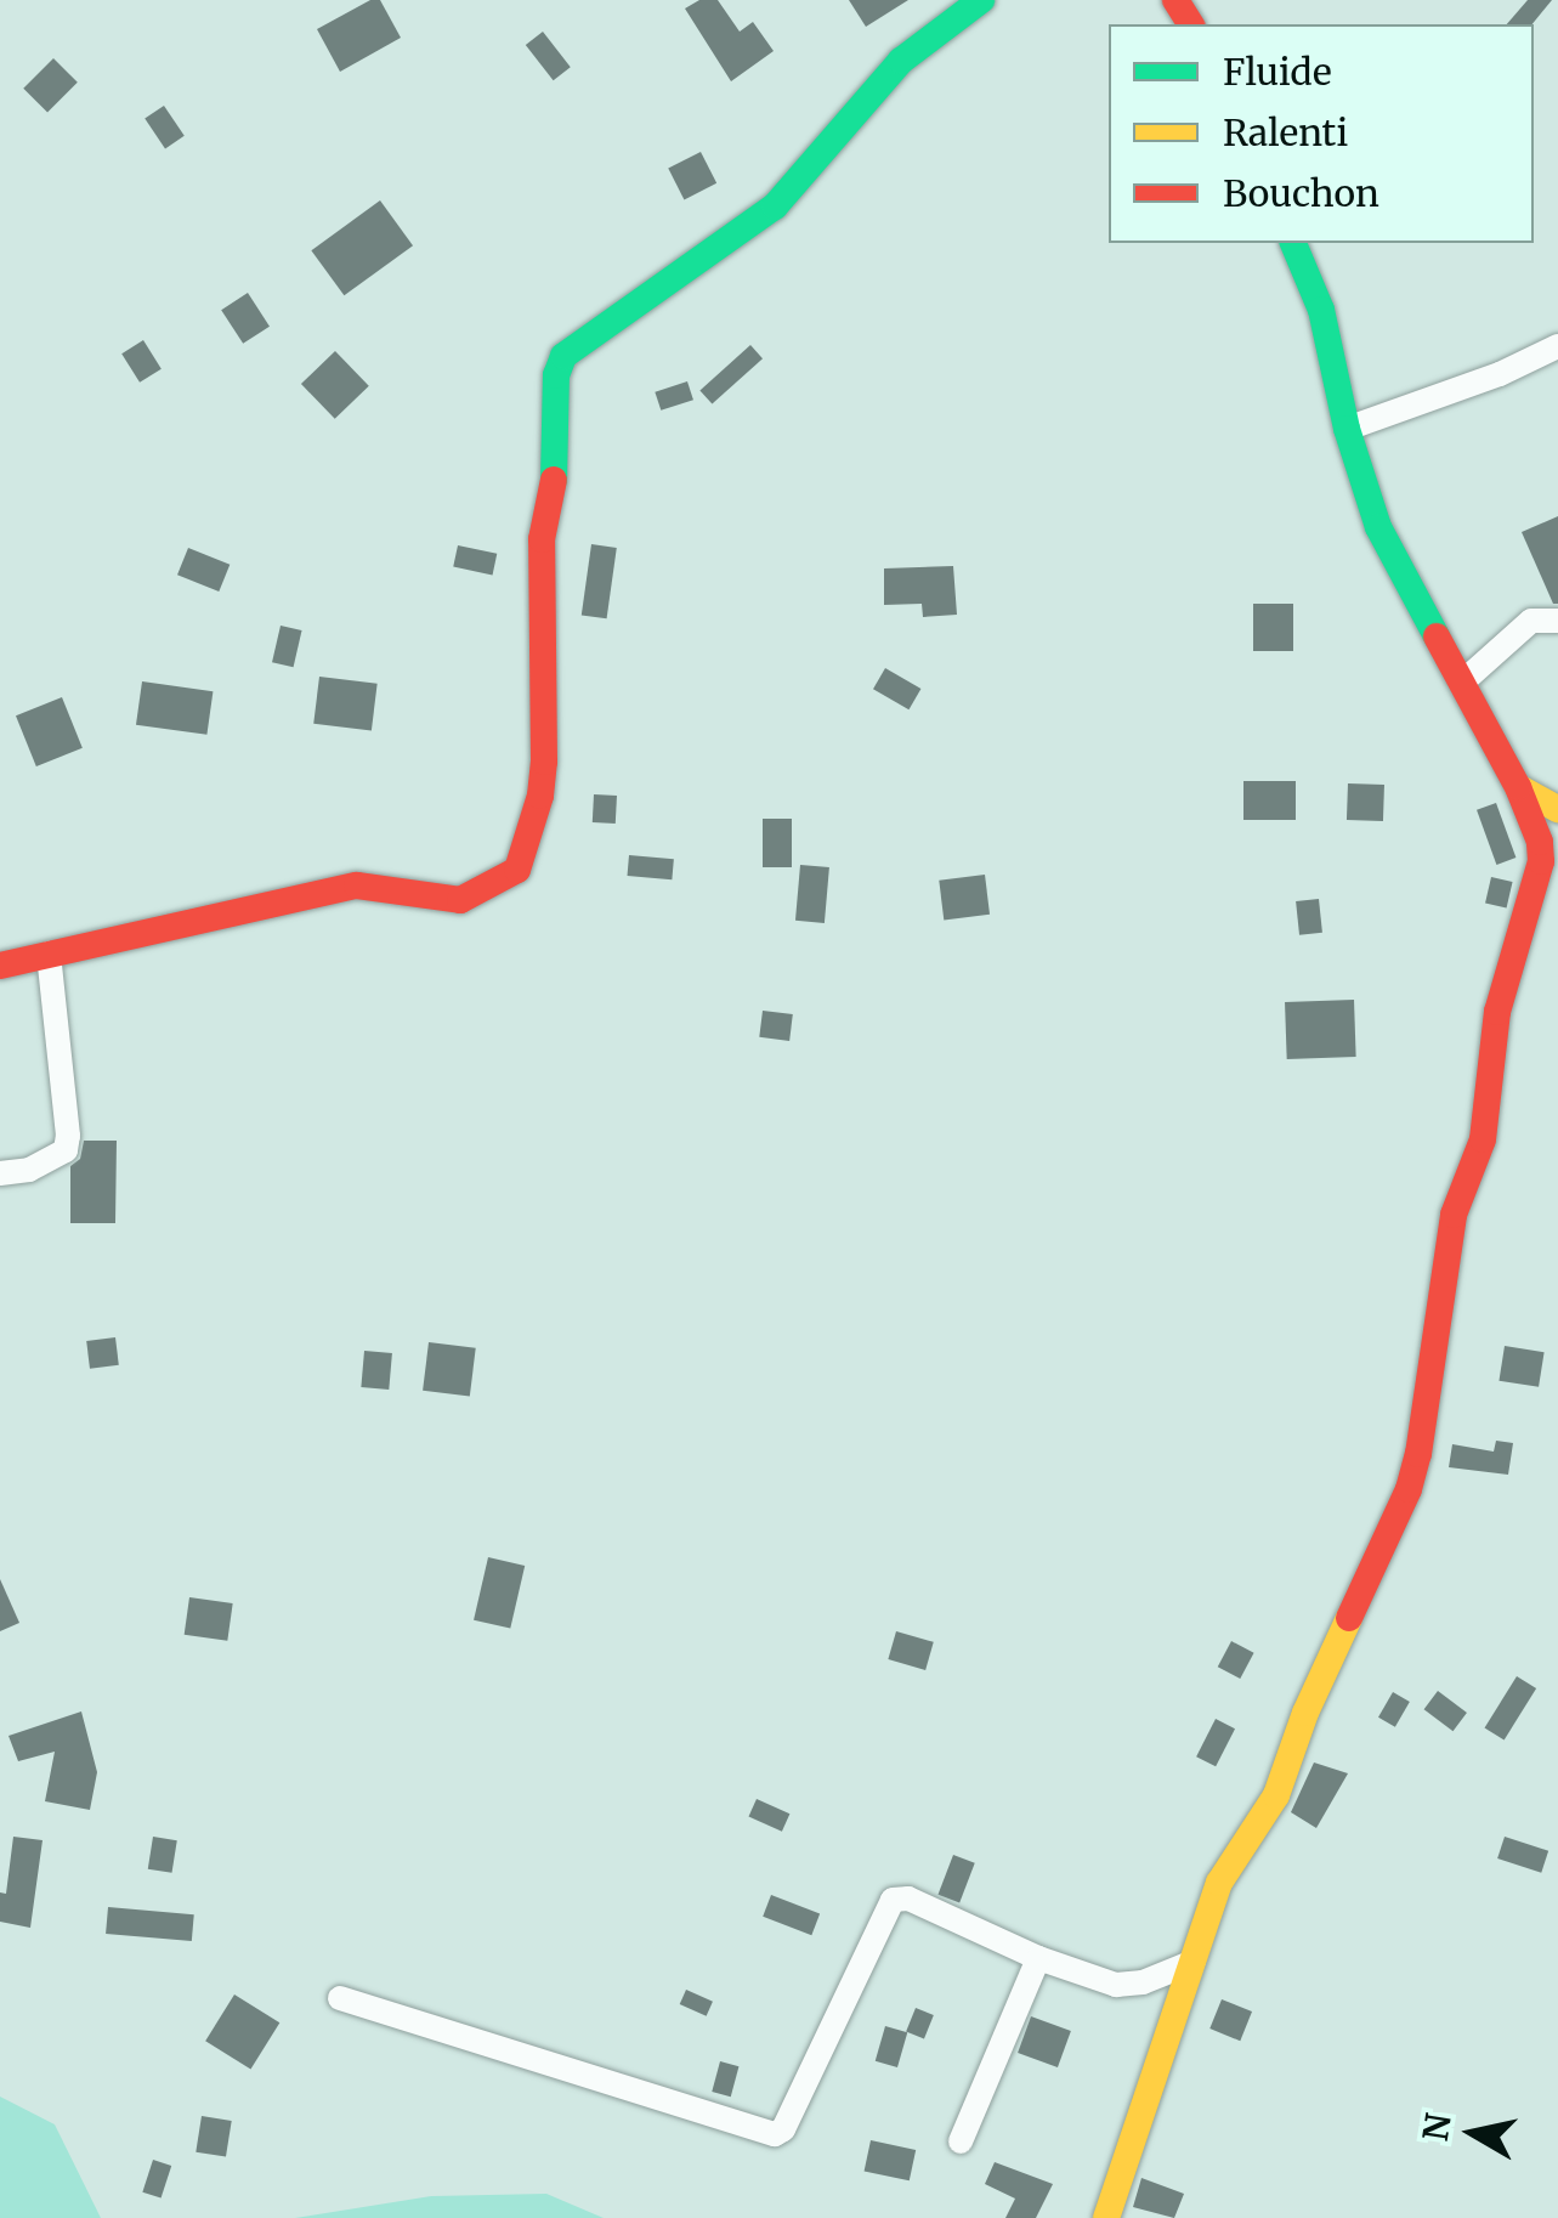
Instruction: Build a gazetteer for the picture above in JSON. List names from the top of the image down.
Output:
{
  "legend": ["Fluide", "Ralenti", "Bouchon"],
  "north": "left"
}
